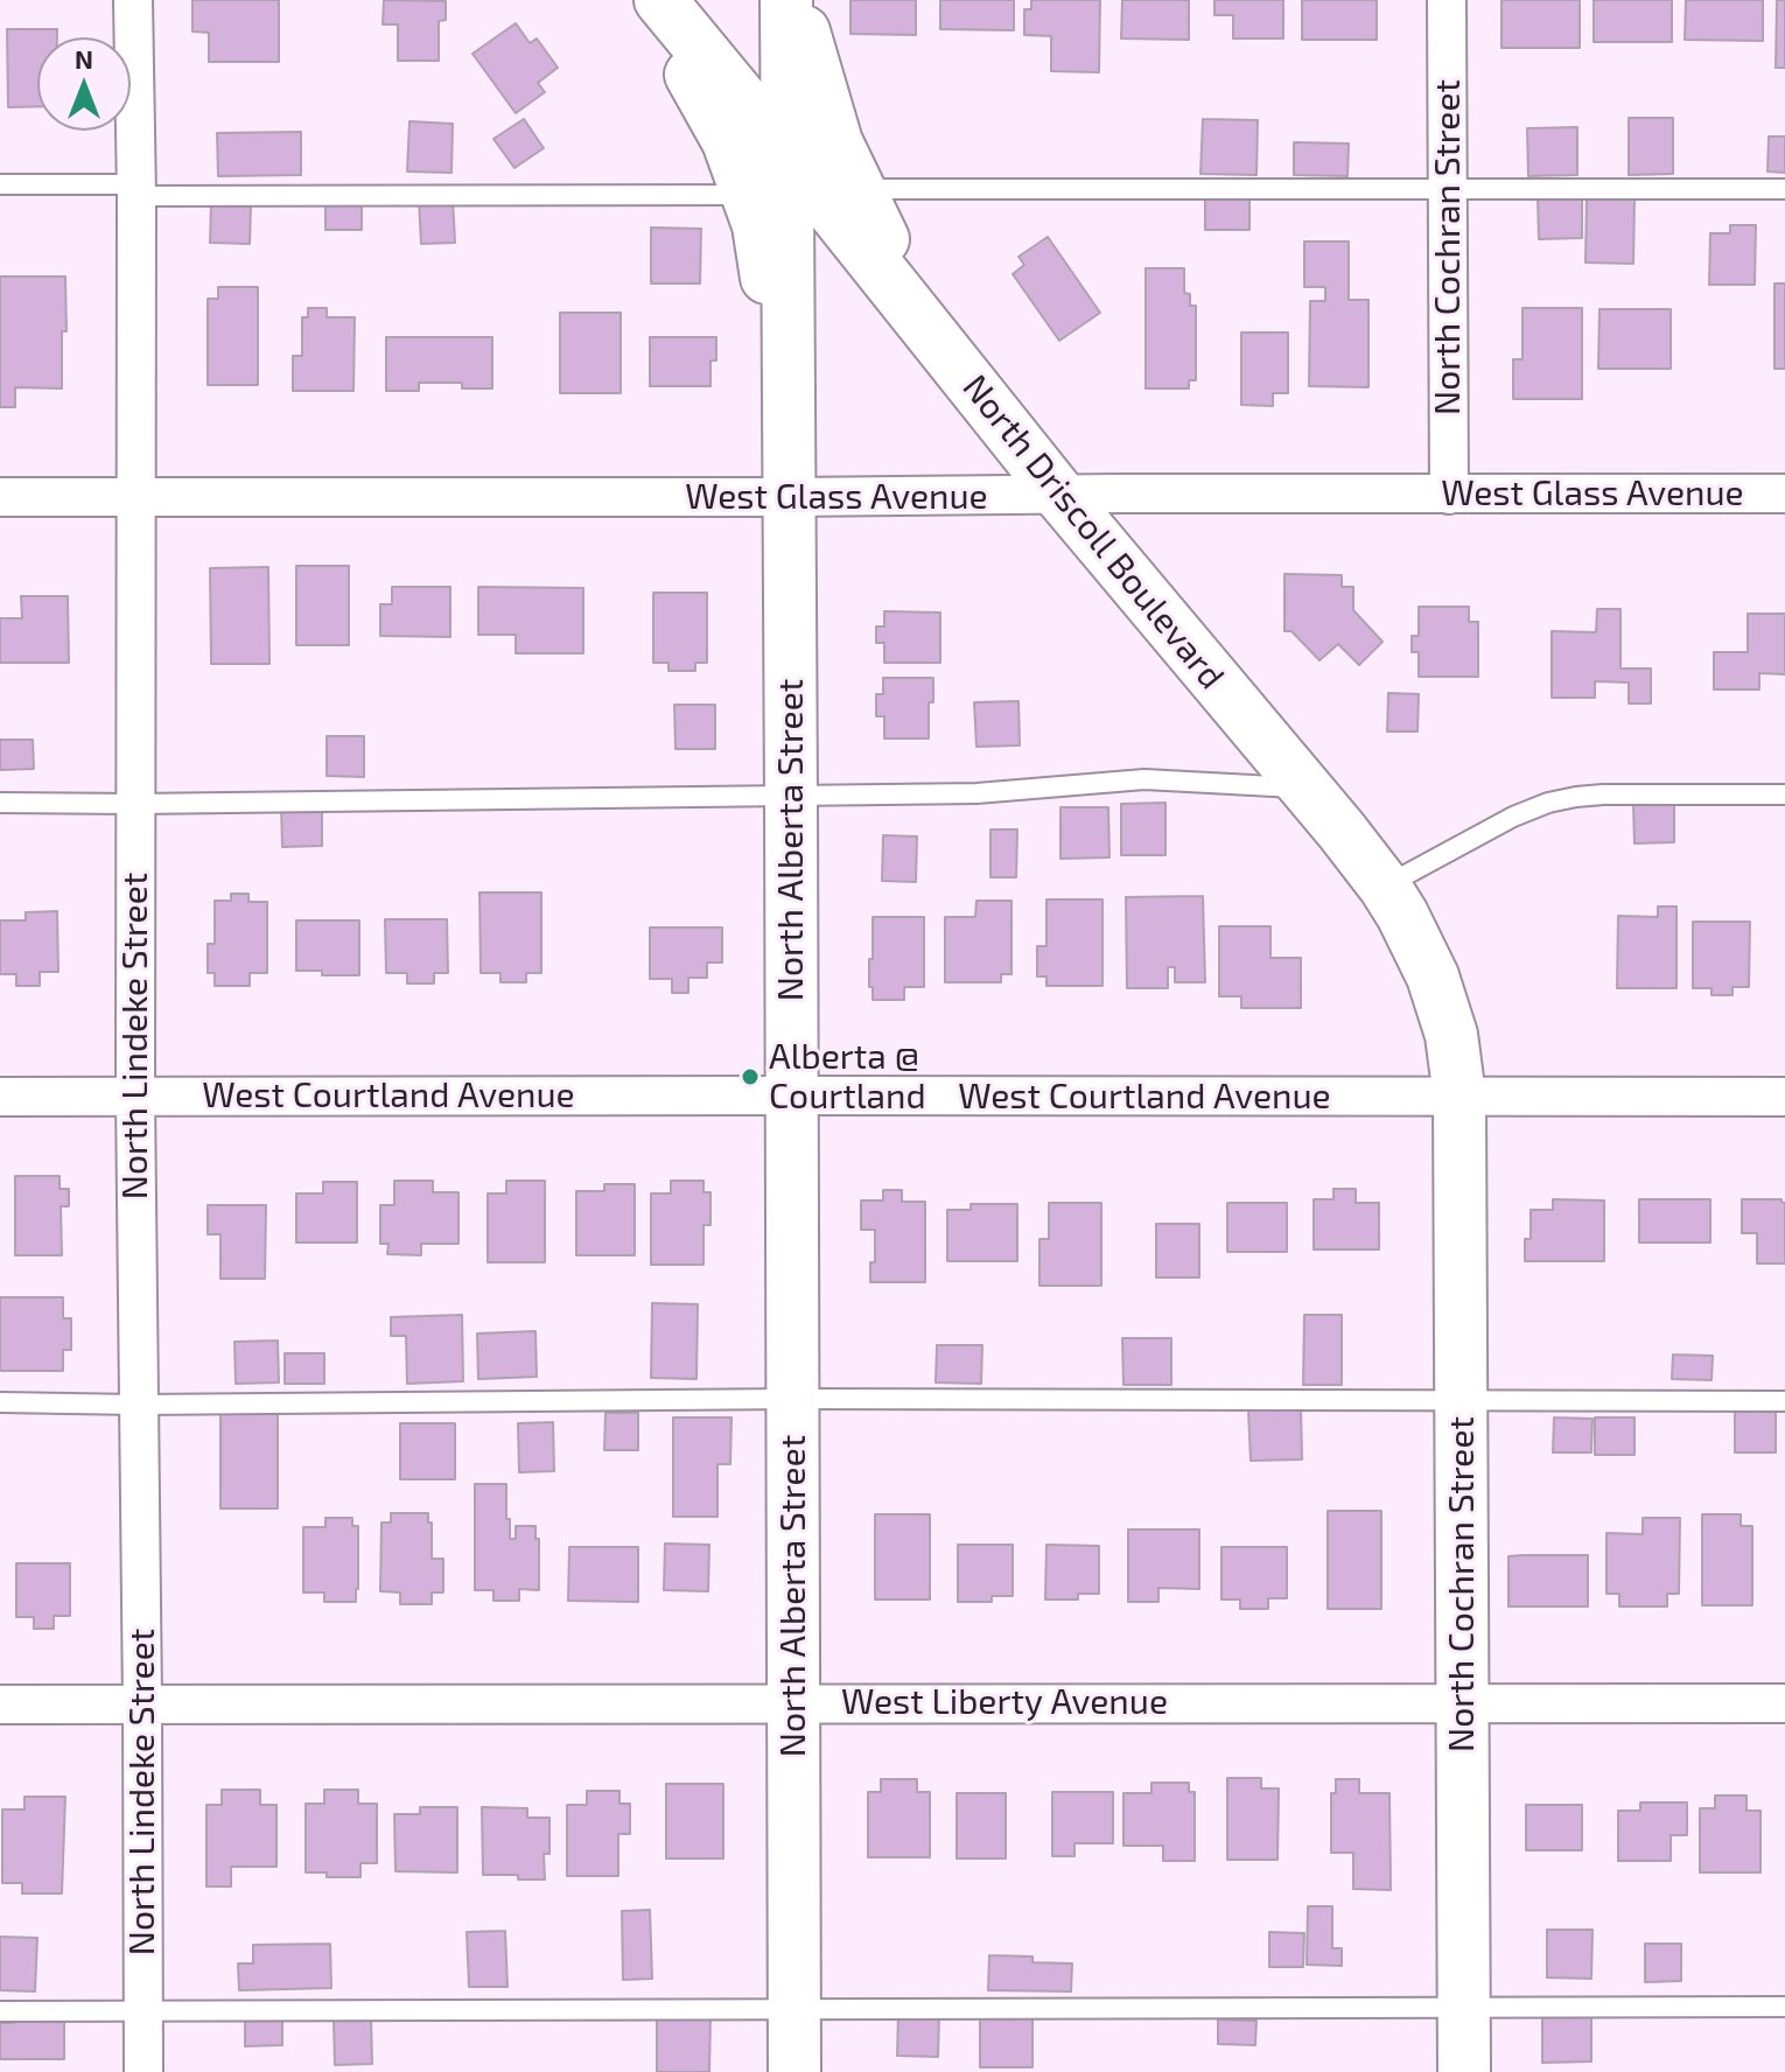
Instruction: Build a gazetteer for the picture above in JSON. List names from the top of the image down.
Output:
{
  "streets": {
    "main road": ["North Cochran Street", "North Driscoll Boulevard", "North Alberta Street"],
    "street": [
      "West Glass Avenue",
      "North Lindeke Street",
      "West Courtland Avenue",
      "West Liberty Avenue"
    ]
  },
  "crossings": [
    ["North Cochran Street", "West Glass Avenue"],
    ["North Cochran Street", "North Driscoll Boulevard"],
    ["North Cochran Street", "West Courtland Avenue"],
    ["North Cochran Street", "West Liberty Avenue"],
    ["West Glass Avenue", "North Driscoll Boulevard"],
    ["West Glass Avenue", "North Alberta Street"],
    ["West Glass Avenue", "North Lindeke Street"],
    ["North Driscoll Boulevard", "North Alberta Street"],
    ["North Driscoll Boulevard", "West Courtland Avenue"],
    ["North Alberta Street", "West Courtland Avenue"],
    ["North Alberta Street", "West Liberty Avenue"],
    ["North Lindeke Street", "West Courtland Avenue"],
    ["North Lindeke Street", "West Liberty Avenue"]
  ],
  "places": ["Alberta @ Courtland"],
  "north": "top"
}
